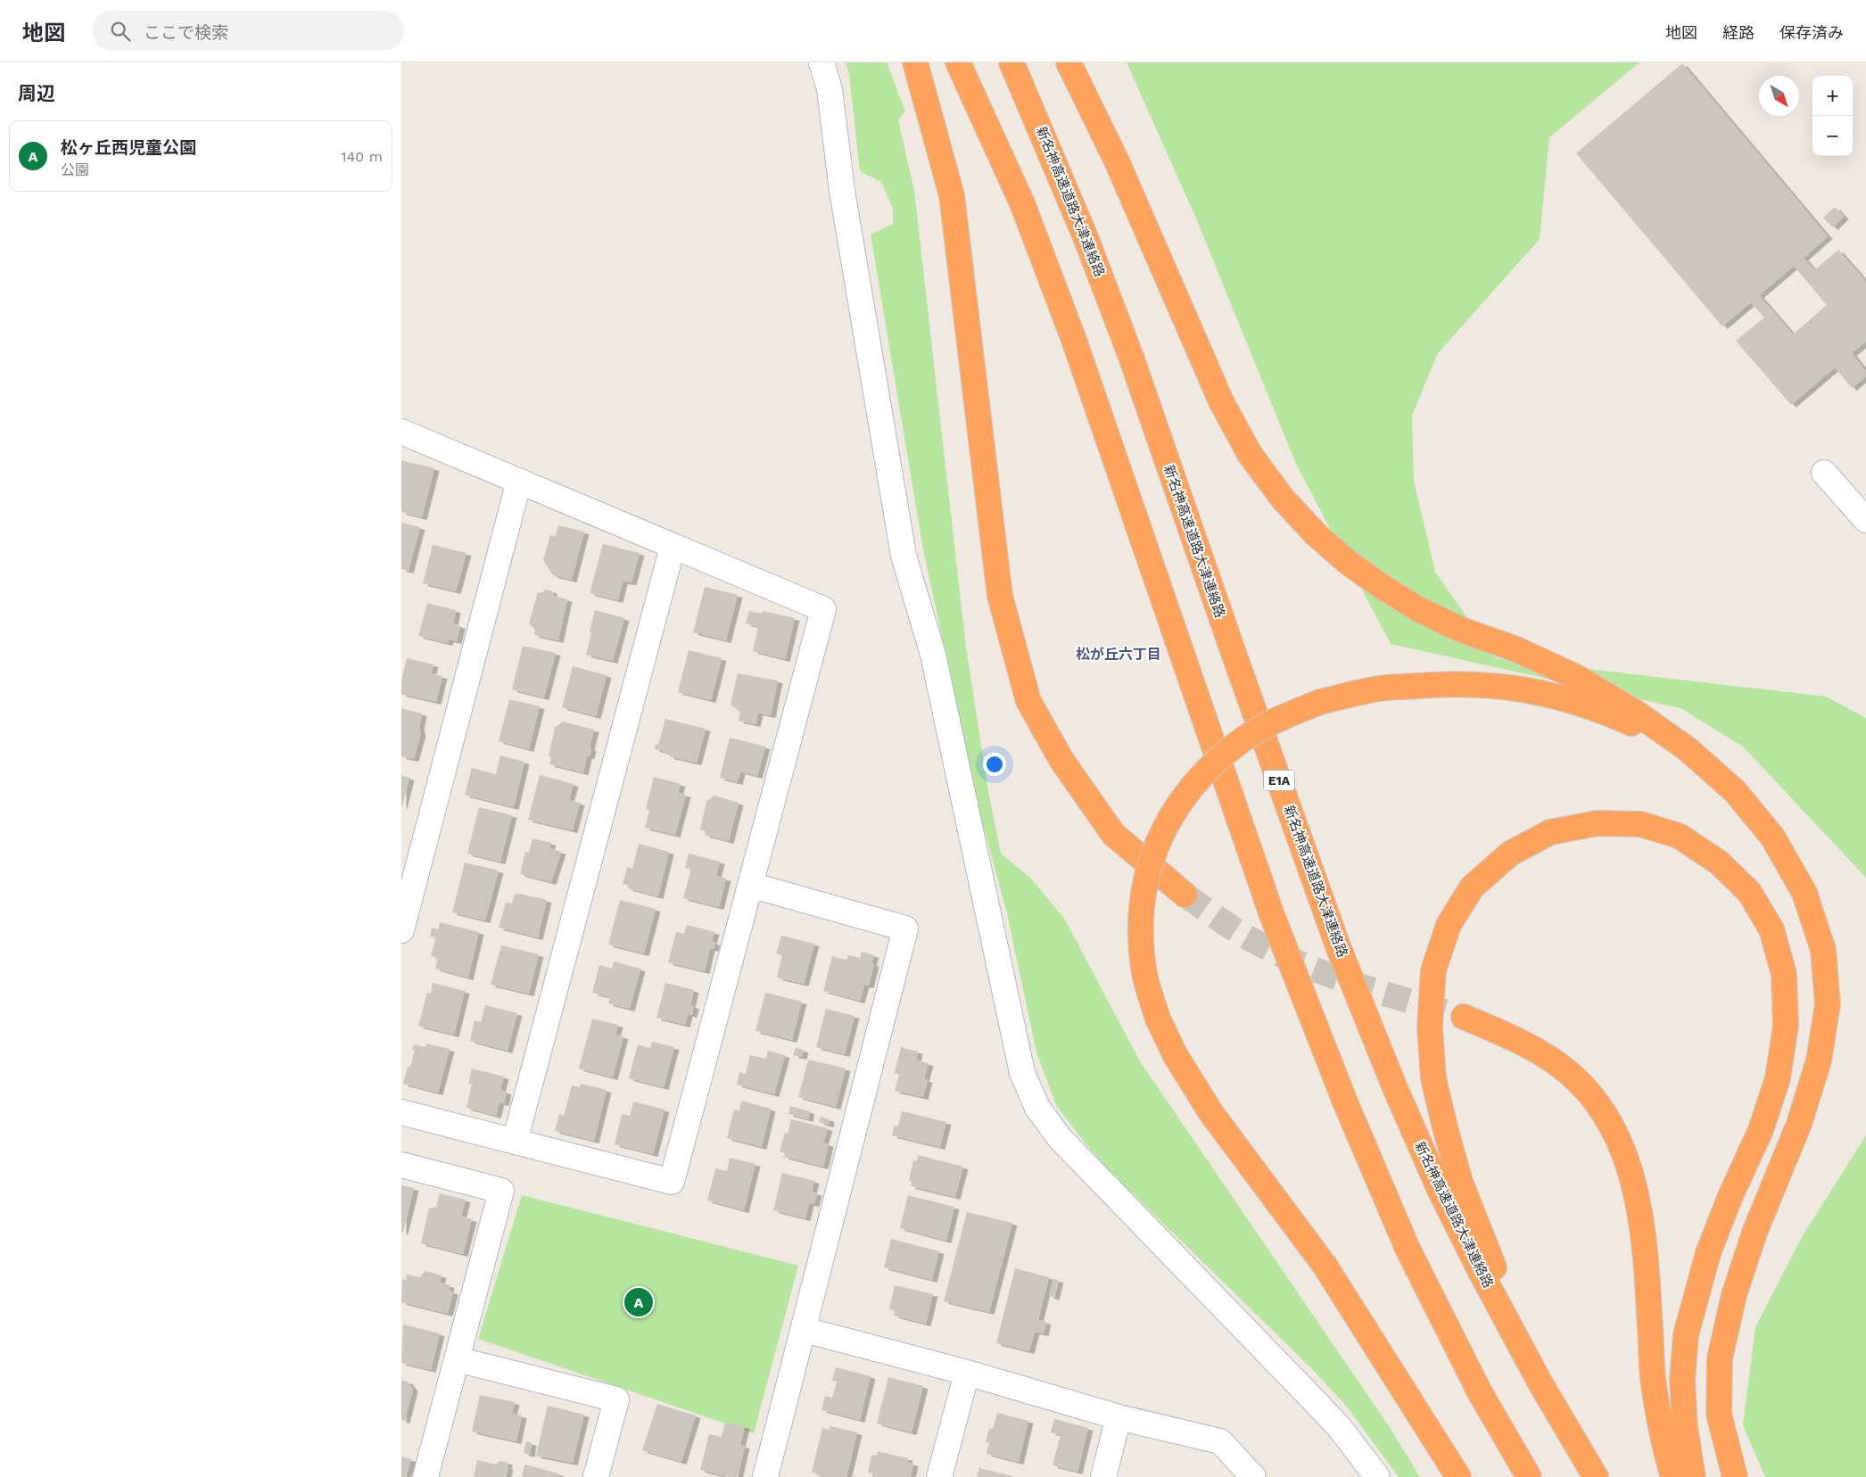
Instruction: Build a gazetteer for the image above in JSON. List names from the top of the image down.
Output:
{
  "streets": {
    "highway": ["新名神高速道路大津連絡路", "E1A"]
  },
  "districts": ["松が丘六丁目"],
  "north": "bottom right",
  "page": {
    "header": "地図",
    "search": "ここで検索",
    "nav": ["地図", "経路", "保存済み"],
    "heading": "周辺",
    "map_buttons": ["+", "−"],
    "list": [
      {
        "mark": "A",
        "name": "松ヶ丘西児童公園",
        "note": "公園",
        "value": "140 m"
      }
    ],
    "pins": "A"
  }
}
